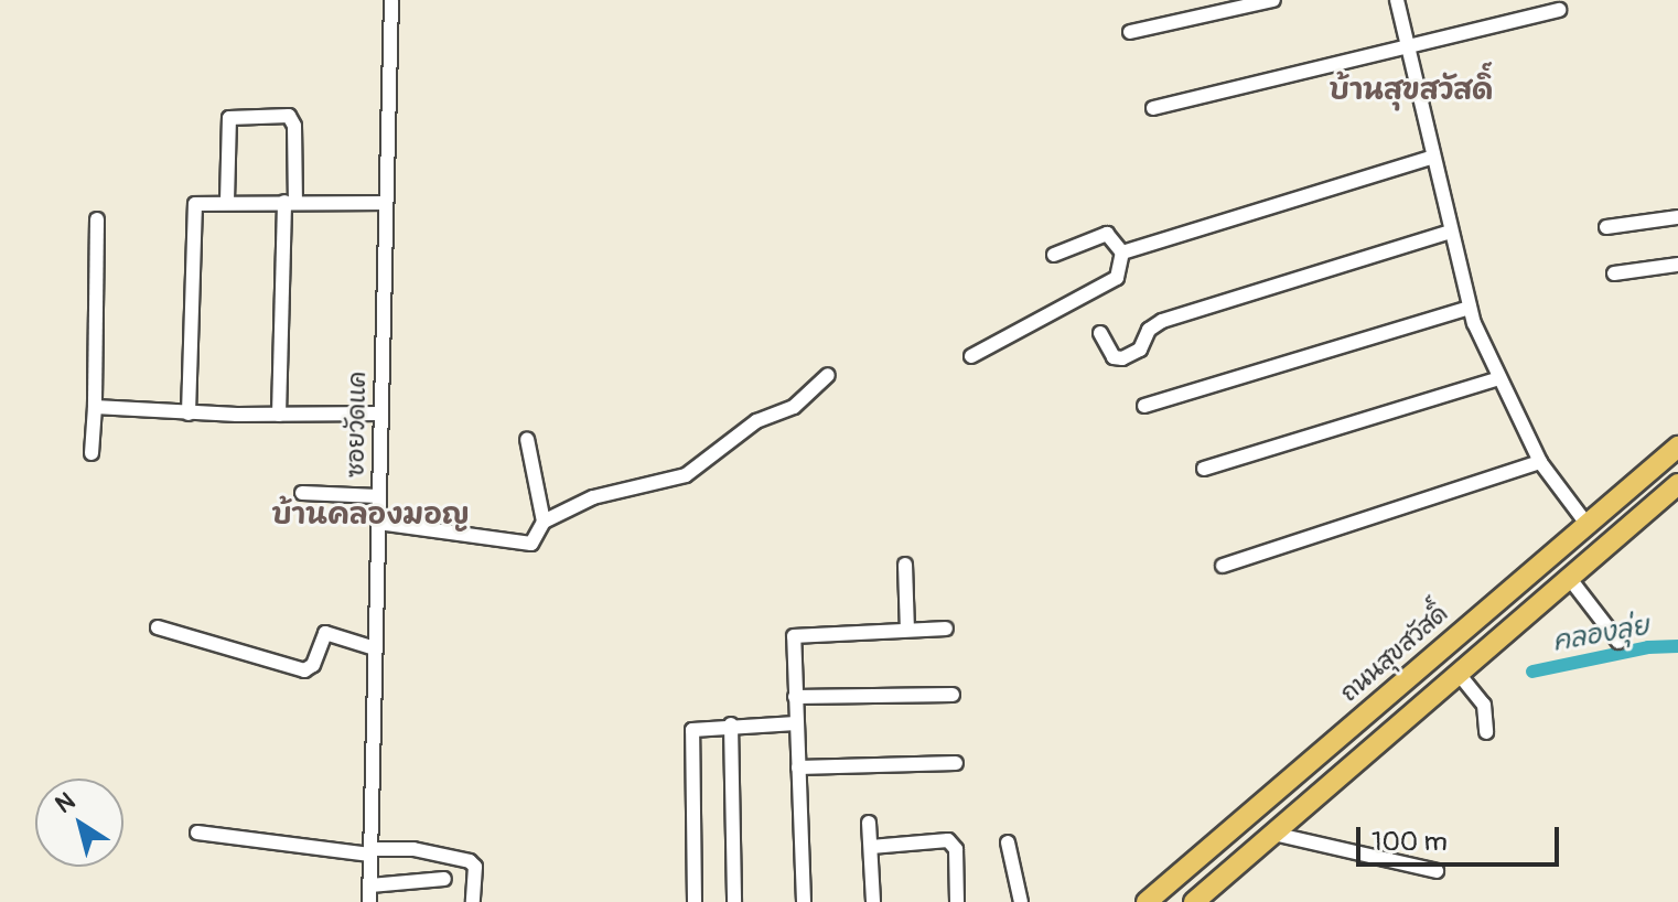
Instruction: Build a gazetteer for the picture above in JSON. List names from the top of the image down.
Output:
{
  "streets": {
    "main road": ["ถนนสุขสวัสดิ์"],
    "street": ["ซอยวัดแค"]
  },
  "districts": ["บ้านสุขสวัสดิ์", "บ้านคลองมอญ"],
  "water": ["คลองลุ่ย"],
  "scale_bar": "100 m",
  "north": "top left"
}
